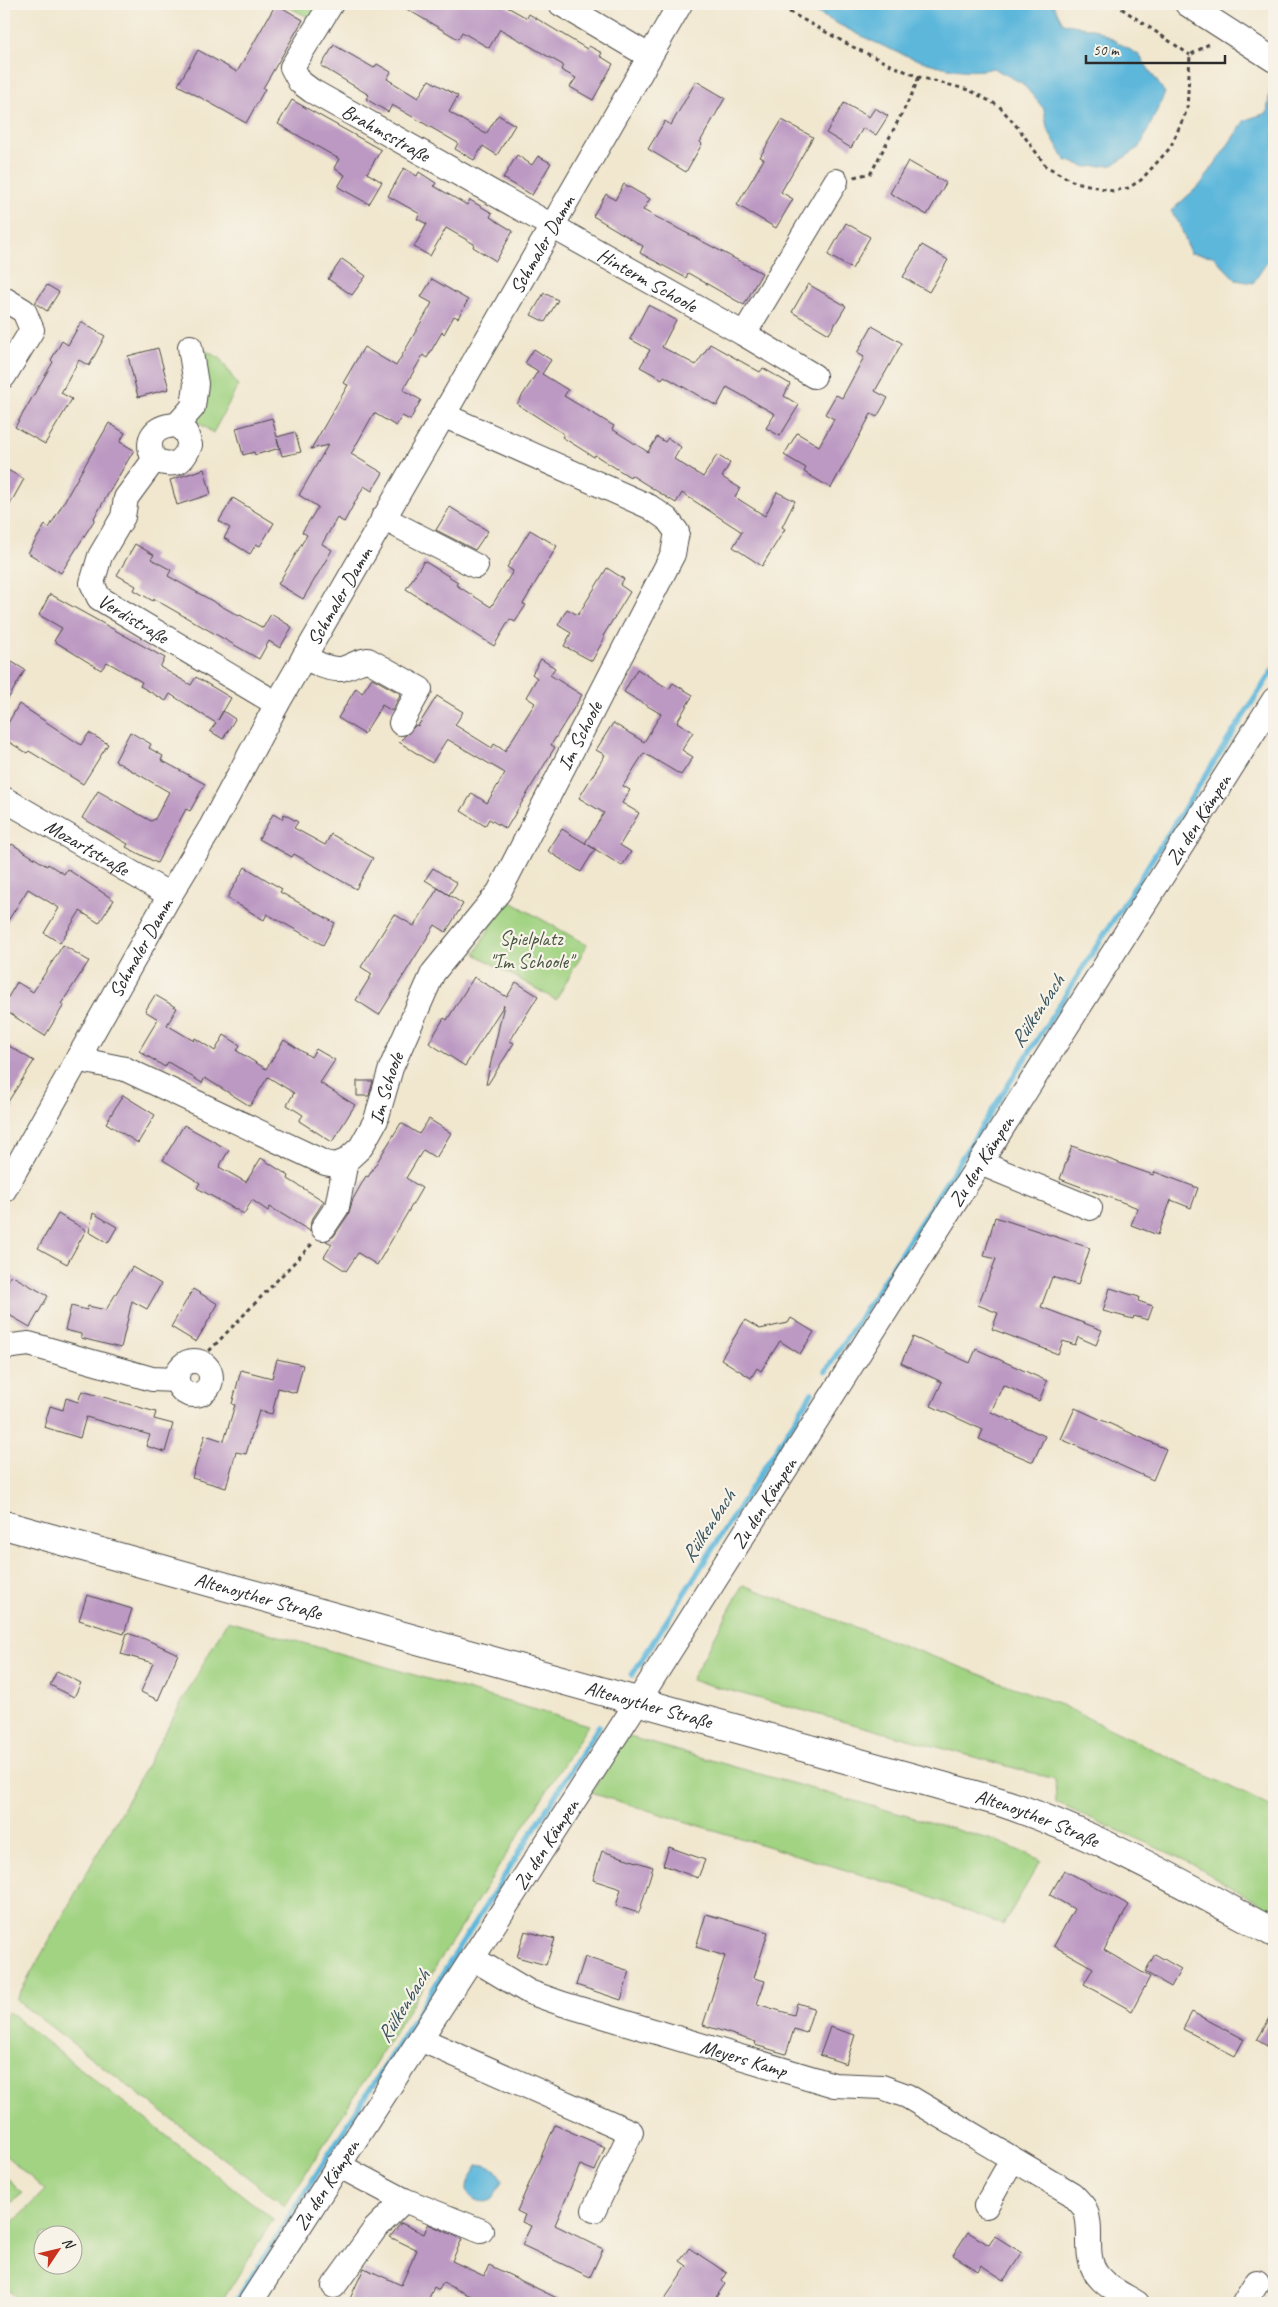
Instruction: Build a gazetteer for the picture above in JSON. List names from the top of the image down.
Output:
{
  "streets": {
    "main road": ["Altenoyther Straße"],
    "street": [
      "Brahmsstraße",
      "Schmaler Damm",
      "Hinterm Schoole",
      "Verdistraße",
      "Im Schoole",
      "Zu den Kämpen",
      "Mozartstraße",
      "Meyers Kamp"
    ]
  },
  "crossings": [
    ["Brahmsstraße", "Schmaler Damm"],
    ["Brahmsstraße", "Hinterm Schoole"],
    ["Schmaler Damm", "Hinterm Schoole"],
    ["Schmaler Damm", "Verdistraße"],
    ["Schmaler Damm", "Im Schoole"],
    ["Schmaler Damm", "Mozartstraße"],
    ["Zu den Kämpen", "Altenoyther Straße"],
    ["Zu den Kämpen", "Meyers Kamp"]
  ],
  "water": ["Rülkenbach"],
  "parks": ["Spielplatz \"Im Schoole\""],
  "scale_bar": "50 m",
  "north": "top right"
}
